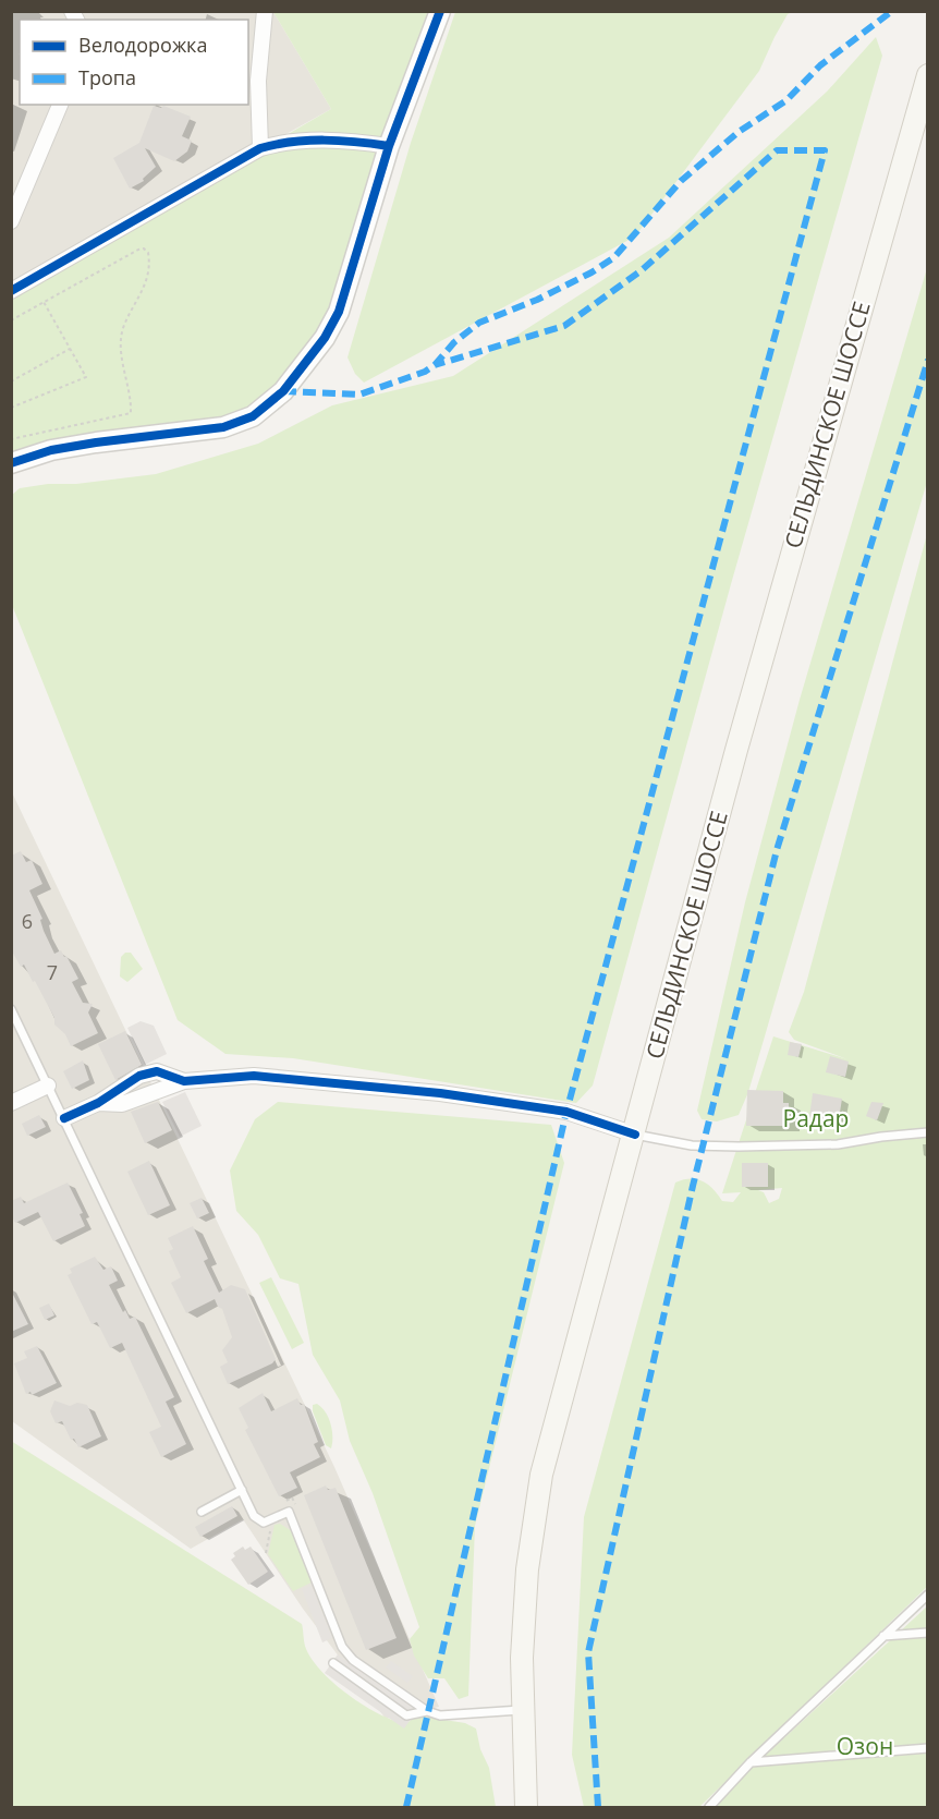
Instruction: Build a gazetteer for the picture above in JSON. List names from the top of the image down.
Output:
{
  "streets": {
    "main road": ["СЕЛЬДИНСКОЕ ШОССЕ"]
  },
  "parks": ["Радар", "Озон"],
  "house_numbers": ["6", "7"],
  "legend": ["Велодорожка", "Тропа"]
}
